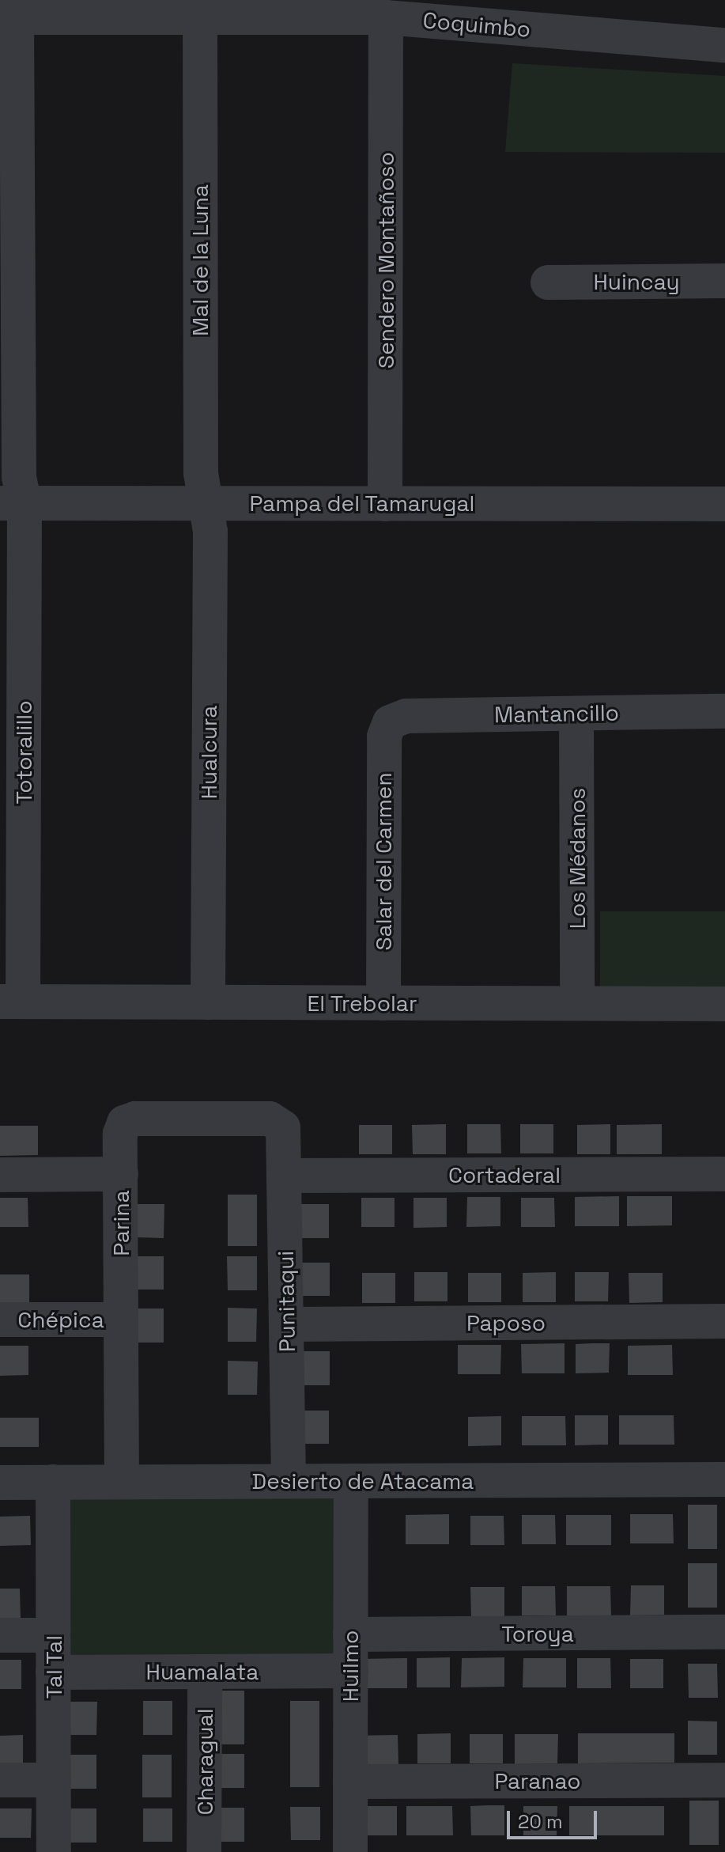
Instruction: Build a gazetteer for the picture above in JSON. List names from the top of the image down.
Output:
{
  "streets": {
    "street": [
      "Coquimbo",
      "Mal de la Luna",
      "Sendero Montañoso",
      "Huincay",
      "Pampa del Tamarugal",
      "Mantancillo",
      "Totoralillo",
      "Hualcura",
      "Los Médanos",
      "Salar del Carmen",
      "El Trebolar",
      "Cortaderal",
      "Parina",
      "Punitaqui",
      "Chépica",
      "Paposo",
      "Desierto de Atacama",
      "Toroya",
      "Huilmo",
      "Tal Tal",
      "Huamalata",
      "Charagual",
      "Paranao"
    ]
  },
  "crossings": [
    ["Coquimbo", "Mal de la Luna"],
    ["Coquimbo", "Sendero Montañoso"],
    ["Coquimbo", "Totoralillo"],
    ["Mal de la Luna", "Pampa del Tamarugal"],
    ["Mal de la Luna", "Hualcura"],
    ["Sendero Montañoso", "Pampa del Tamarugal"],
    ["Pampa del Tamarugal", "Totoralillo"],
    ["Pampa del Tamarugal", "Hualcura"],
    ["Mantancillo", "Los Médanos"],
    ["Mantancillo", "Salar del Carmen"],
    ["Totoralillo", "El Trebolar"],
    ["Hualcura", "El Trebolar"],
    ["Los Médanos", "El Trebolar"],
    ["Salar del Carmen", "El Trebolar"],
    ["Cortaderal", "Punitaqui"],
    ["Parina", "Punitaqui"],
    ["Parina", "Chépica"],
    ["Parina", "Desierto de Atacama"],
    ["Punitaqui", "Paposo"],
    ["Punitaqui", "Desierto de Atacama"],
    ["Desierto de Atacama", "Huilmo"],
    ["Desierto de Atacama", "Tal Tal"],
    ["Toroya", "Huilmo"],
    ["Huilmo", "Huamalata"],
    ["Huilmo", "Paranao"],
    ["Tal Tal", "Huamalata"],
    ["Huamalata", "Charagual"]
  ],
  "scale_bar": "20 m"
}
